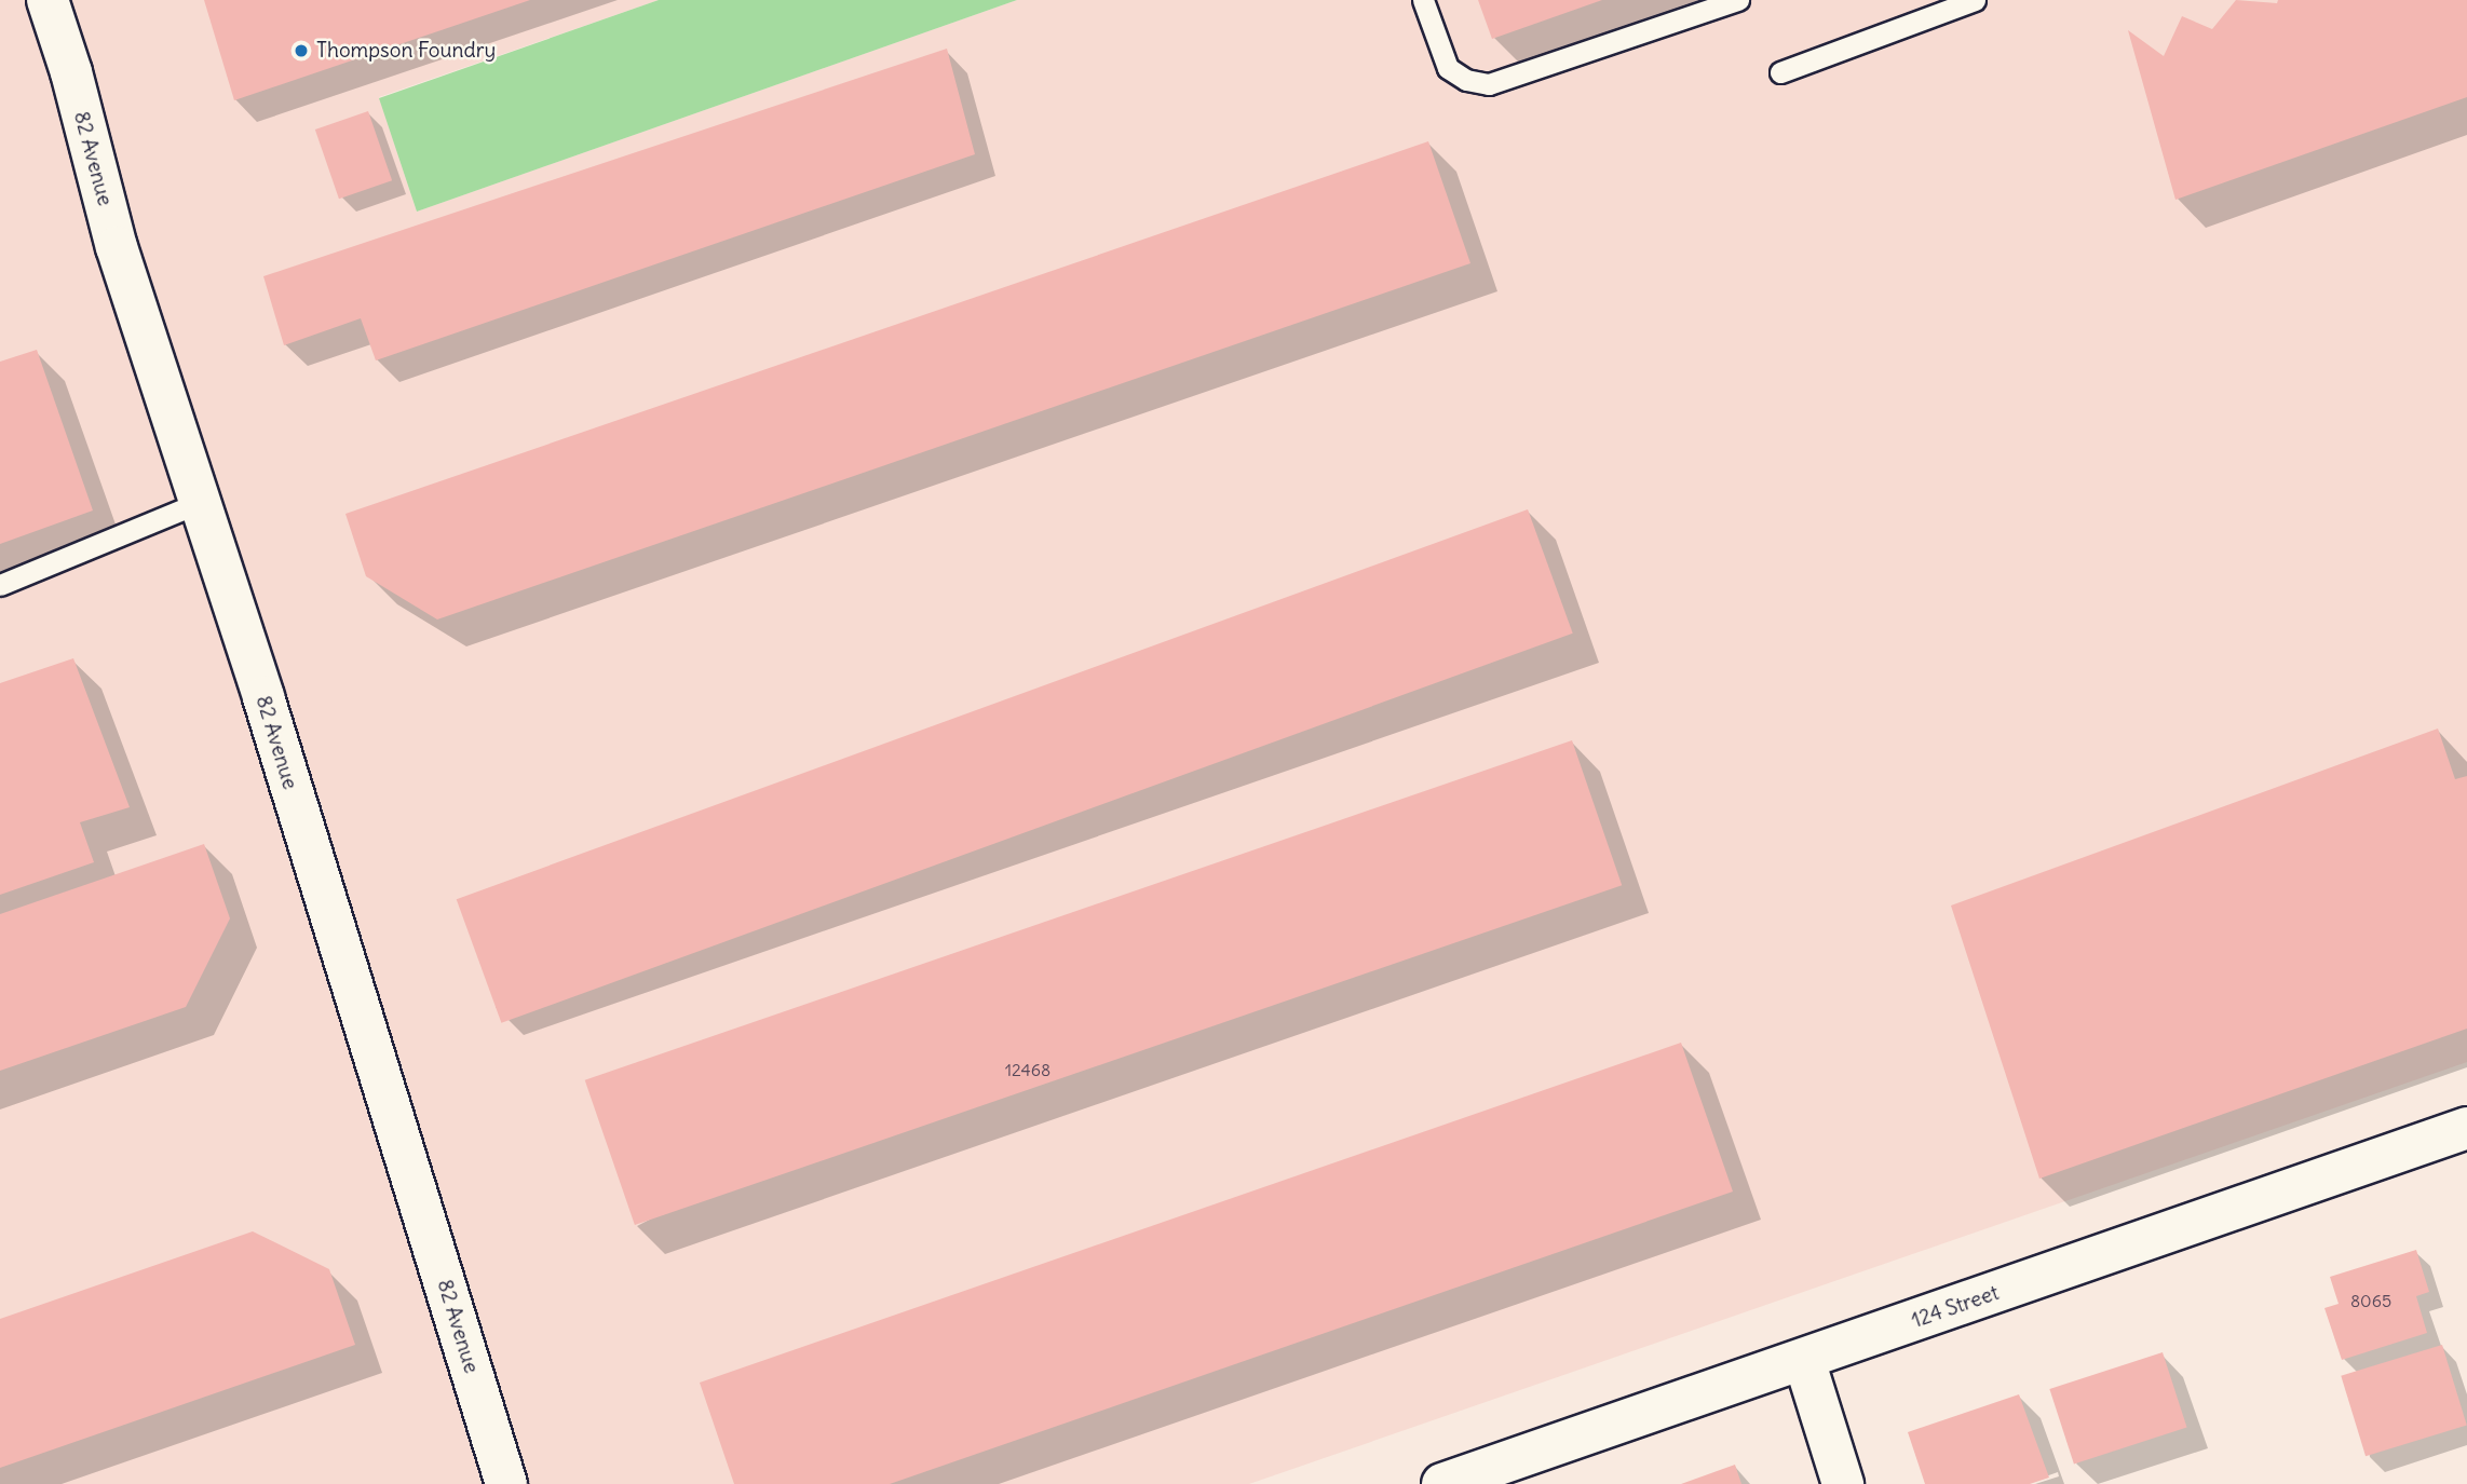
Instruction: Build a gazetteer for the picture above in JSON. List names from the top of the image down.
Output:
{
  "streets": {
    "street": ["82 Avenue", "124 Street"]
  },
  "places": ["Thompson Foundry"],
  "house_numbers": ["12468", "8065"]
}
